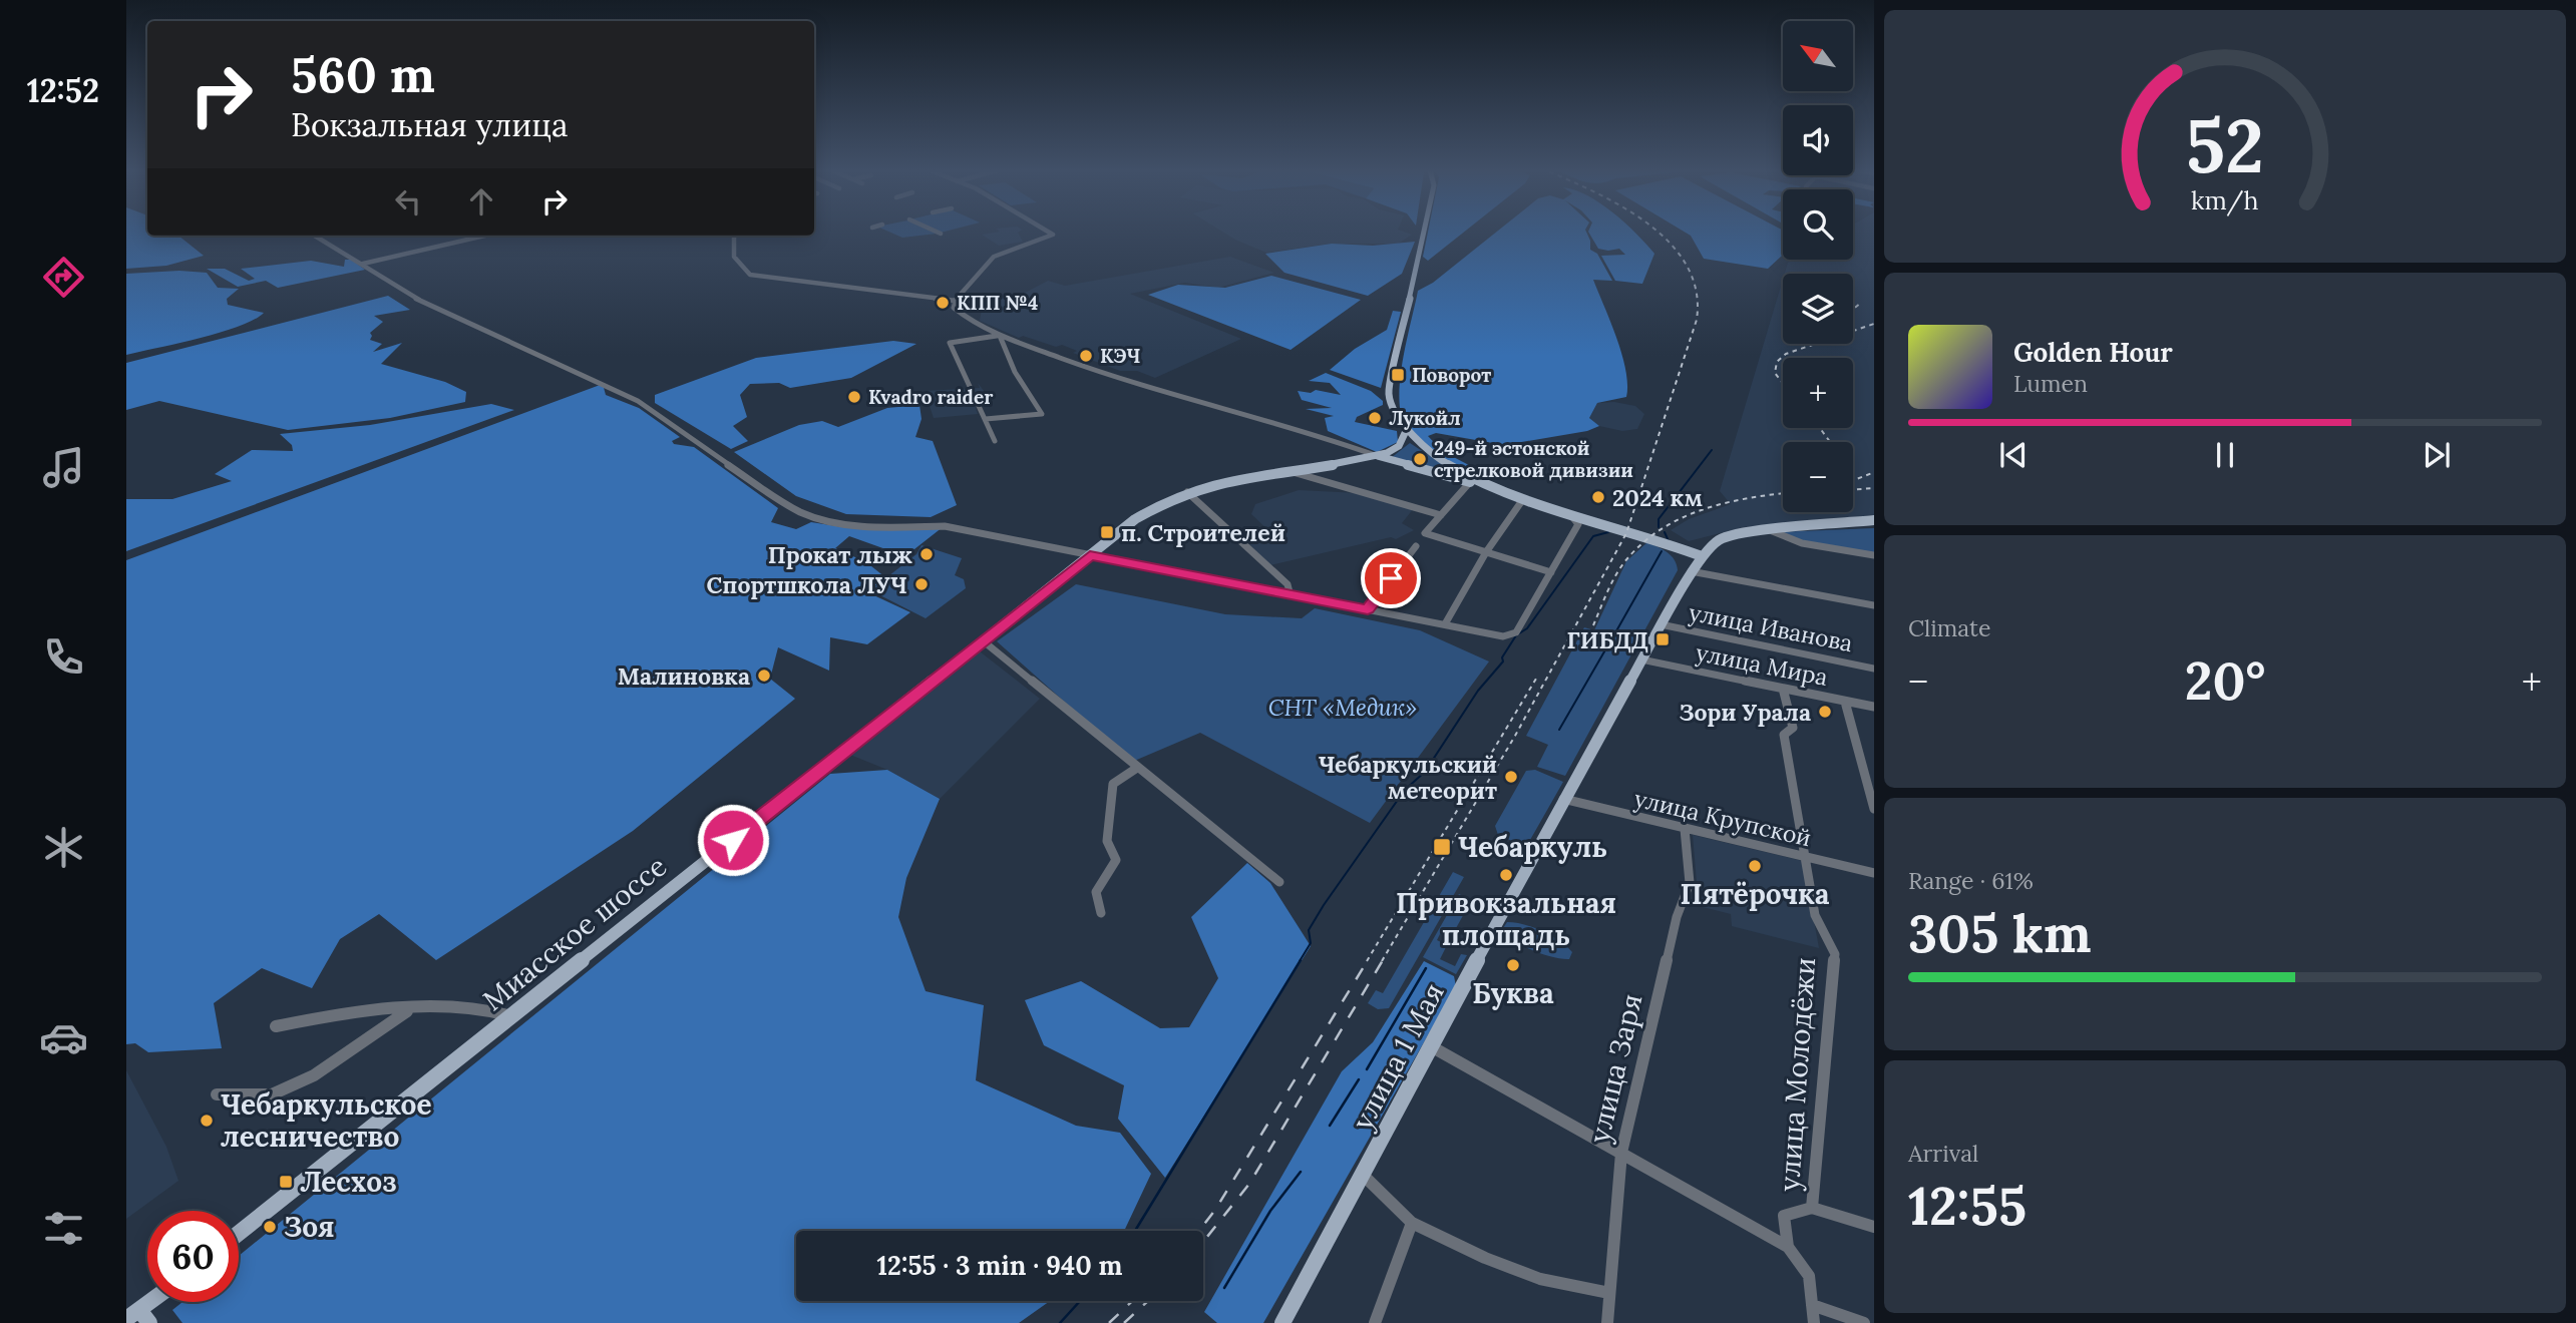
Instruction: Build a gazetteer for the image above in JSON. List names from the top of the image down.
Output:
{
  "streets": {
    "main road": ["Миасское шоссе", "улица 1 Мая"],
    "street": [
      "улица Иванова",
      "улица Мира",
      "улица Крупской",
      "улица Заря",
      "улица Молодёжи"
    ]
  },
  "crossings": [
    ["улица Иванова", "улица 1 Мая"],
    ["улица Мира", "улица 1 Мая"],
    ["улица Мира", "улица Молодёжи"],
    ["улица Крупской", "улица 1 Мая"],
    ["улица Крупской", "улица Заря"],
    ["улица Крупской", "улица Молодёжи"]
  ],
  "parks": ["СНТ «Медик»"],
  "places": {
    "other": [
      "КПП №4",
      "КЭЧ",
      "Kvadro raider",
      "Лукойл",
      "249-й эстонской стрелковой дивизии",
      "2024 км",
      "Прокат лыж",
      "Спортшкола ЛУЧ",
      "Малиновка",
      "Зори Урала",
      "Чебаркульский метеорит",
      "Пятёрочка",
      "Привокзальная площадь",
      "Буква",
      "Чебаркульское лесничество",
      "Зоя"
    ],
    "transit": [
      "Поворот",
      "п. Строителей",
      "ГИБДД",
      "Чебаркуль",
      "Лесхоз"
    ]
  },
  "north": "top left",
  "page": {
    "tabs": "12:52",
    "map_buttons": ["+", "−"],
    "turn": ["560 m", "Вокзальная улица"],
    "song": ["Golden Hour", "Lumen"],
    "tile": [
      "Climate",
      ["Range · 61%", "305 km"],
      ["Arrival", "12:55"]
    ],
    "heat": ["−", "20°", "+"],
    "limit": "60",
    "trip": "12:55 · 3 min · 940 m",
    "gauge": ["52", "km/h"]
  }
}
